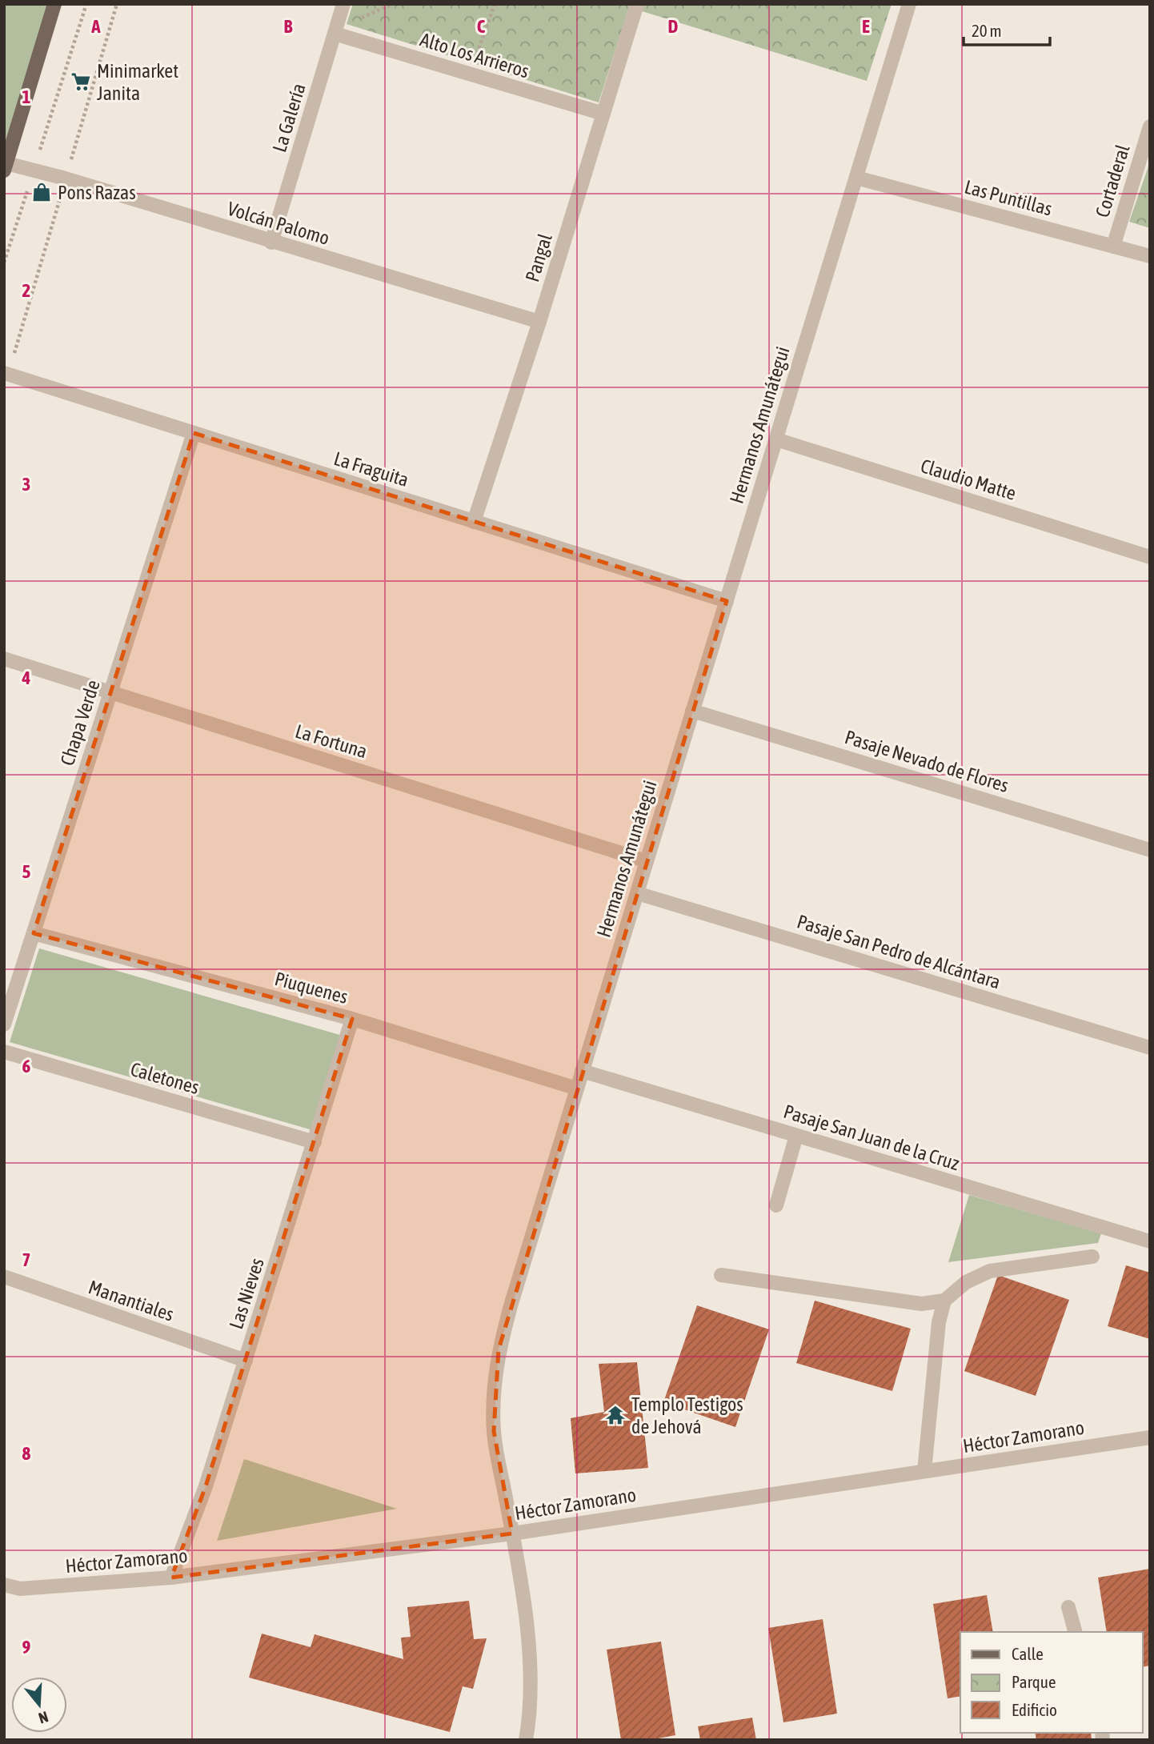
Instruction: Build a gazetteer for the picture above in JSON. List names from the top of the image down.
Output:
{
  "streets": {
    "street": [
      "Alto Los Arrieros",
      "La Galería",
      "Cortaderal",
      "Las Puntillas",
      "Volcán Palomo",
      "Pangal",
      "Hermanos Amunátegui",
      "La Fraguita",
      "Claudio Matte",
      "Chapa Verde",
      "La Fortuna",
      "Pasaje Nevado de Flores",
      "Pasaje San Pedro de Alcántara",
      "Piuquenes",
      "Caletones",
      "Pasaje San Juan de la Cruz",
      "Las Nieves",
      "Manantiales",
      "Héctor Zamorano"
    ]
  },
  "crossings": [
    ["Alto Los Arrieros", "La Galería"],
    ["Alto Los Arrieros", "Pangal"],
    ["La Galería", "Volcán Palomo"],
    ["Cortaderal", "Las Puntillas"],
    ["Las Puntillas", "Hermanos Amunátegui"],
    ["Volcán Palomo", "Pangal"],
    ["Pangal", "La Fraguita"],
    ["Hermanos Amunátegui", "La Fraguita"],
    ["Hermanos Amunátegui", "Claudio Matte"],
    ["Hermanos Amunátegui", "La Fortuna"],
    ["Hermanos Amunátegui", "Pasaje Nevado de Flores"],
    ["Hermanos Amunátegui", "Pasaje San Pedro de Alcántara"],
    ["Hermanos Amunátegui", "Piuquenes"],
    ["Hermanos Amunátegui", "Pasaje San Juan de la Cruz"],
    ["Hermanos Amunátegui", "Héctor Zamorano"],
    ["La Fraguita", "Chapa Verde"],
    ["Chapa Verde", "La Fortuna"],
    ["Chapa Verde", "Piuquenes"],
    ["Piuquenes", "Las Nieves"],
    ["Caletones", "Las Nieves"],
    ["Las Nieves", "Manantiales"],
    ["Las Nieves", "Héctor Zamorano"]
  ],
  "places": {
    "supermarket": ["Minimarket Janita"],
    "shop": ["Pons Razas"],
    "temple": ["Templo Testigos de Jehová"]
  },
  "legend": ["Calle", "Parque", "Edificio"],
  "scale_bar": "20 m",
  "north": "bottom",
  "grid": {
    "columns": [
      "A",
      "B",
      "C",
      "D",
      "E"
    ],
    "rows": [
      "1",
      "2",
      "3",
      "4",
      "5",
      "6",
      "7",
      "8",
      "9"
    ]
  }
}
